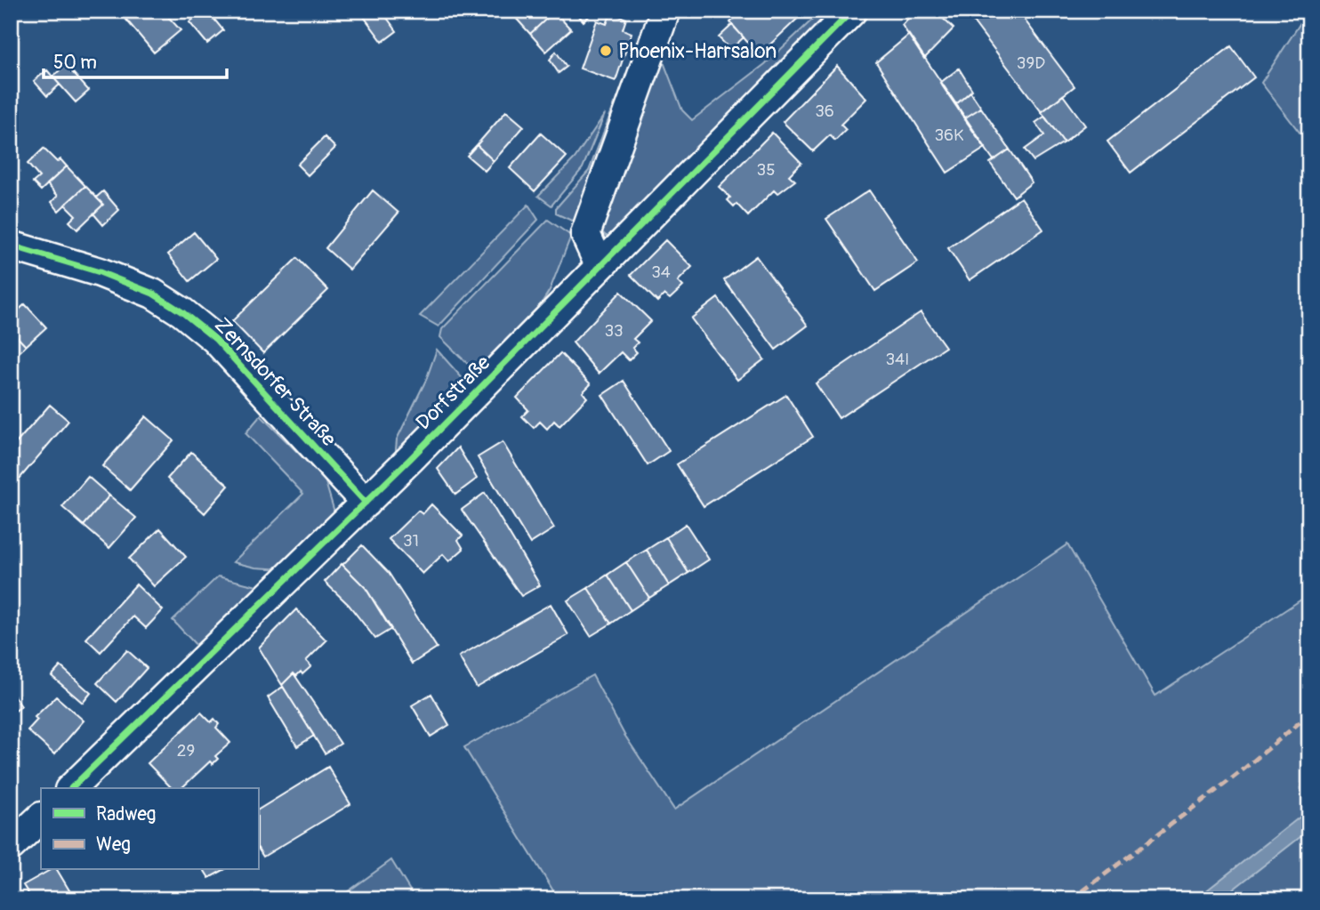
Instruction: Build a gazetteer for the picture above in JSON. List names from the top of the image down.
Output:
{
  "streets": {
    "street": ["Zernsdorfer Straße", "Dorfstraße"]
  },
  "crossings": [
    ["Zernsdorfer Straße", "Dorfstraße"]
  ],
  "places": ["Phoenix-Harrsalon"],
  "house_numbers": [
    "39D",
    "36",
    "36K",
    "35",
    "34",
    "33",
    "34I",
    "31",
    "29"
  ],
  "legend": ["Radweg", "Weg"],
  "scale_bar": "50 m"
}
